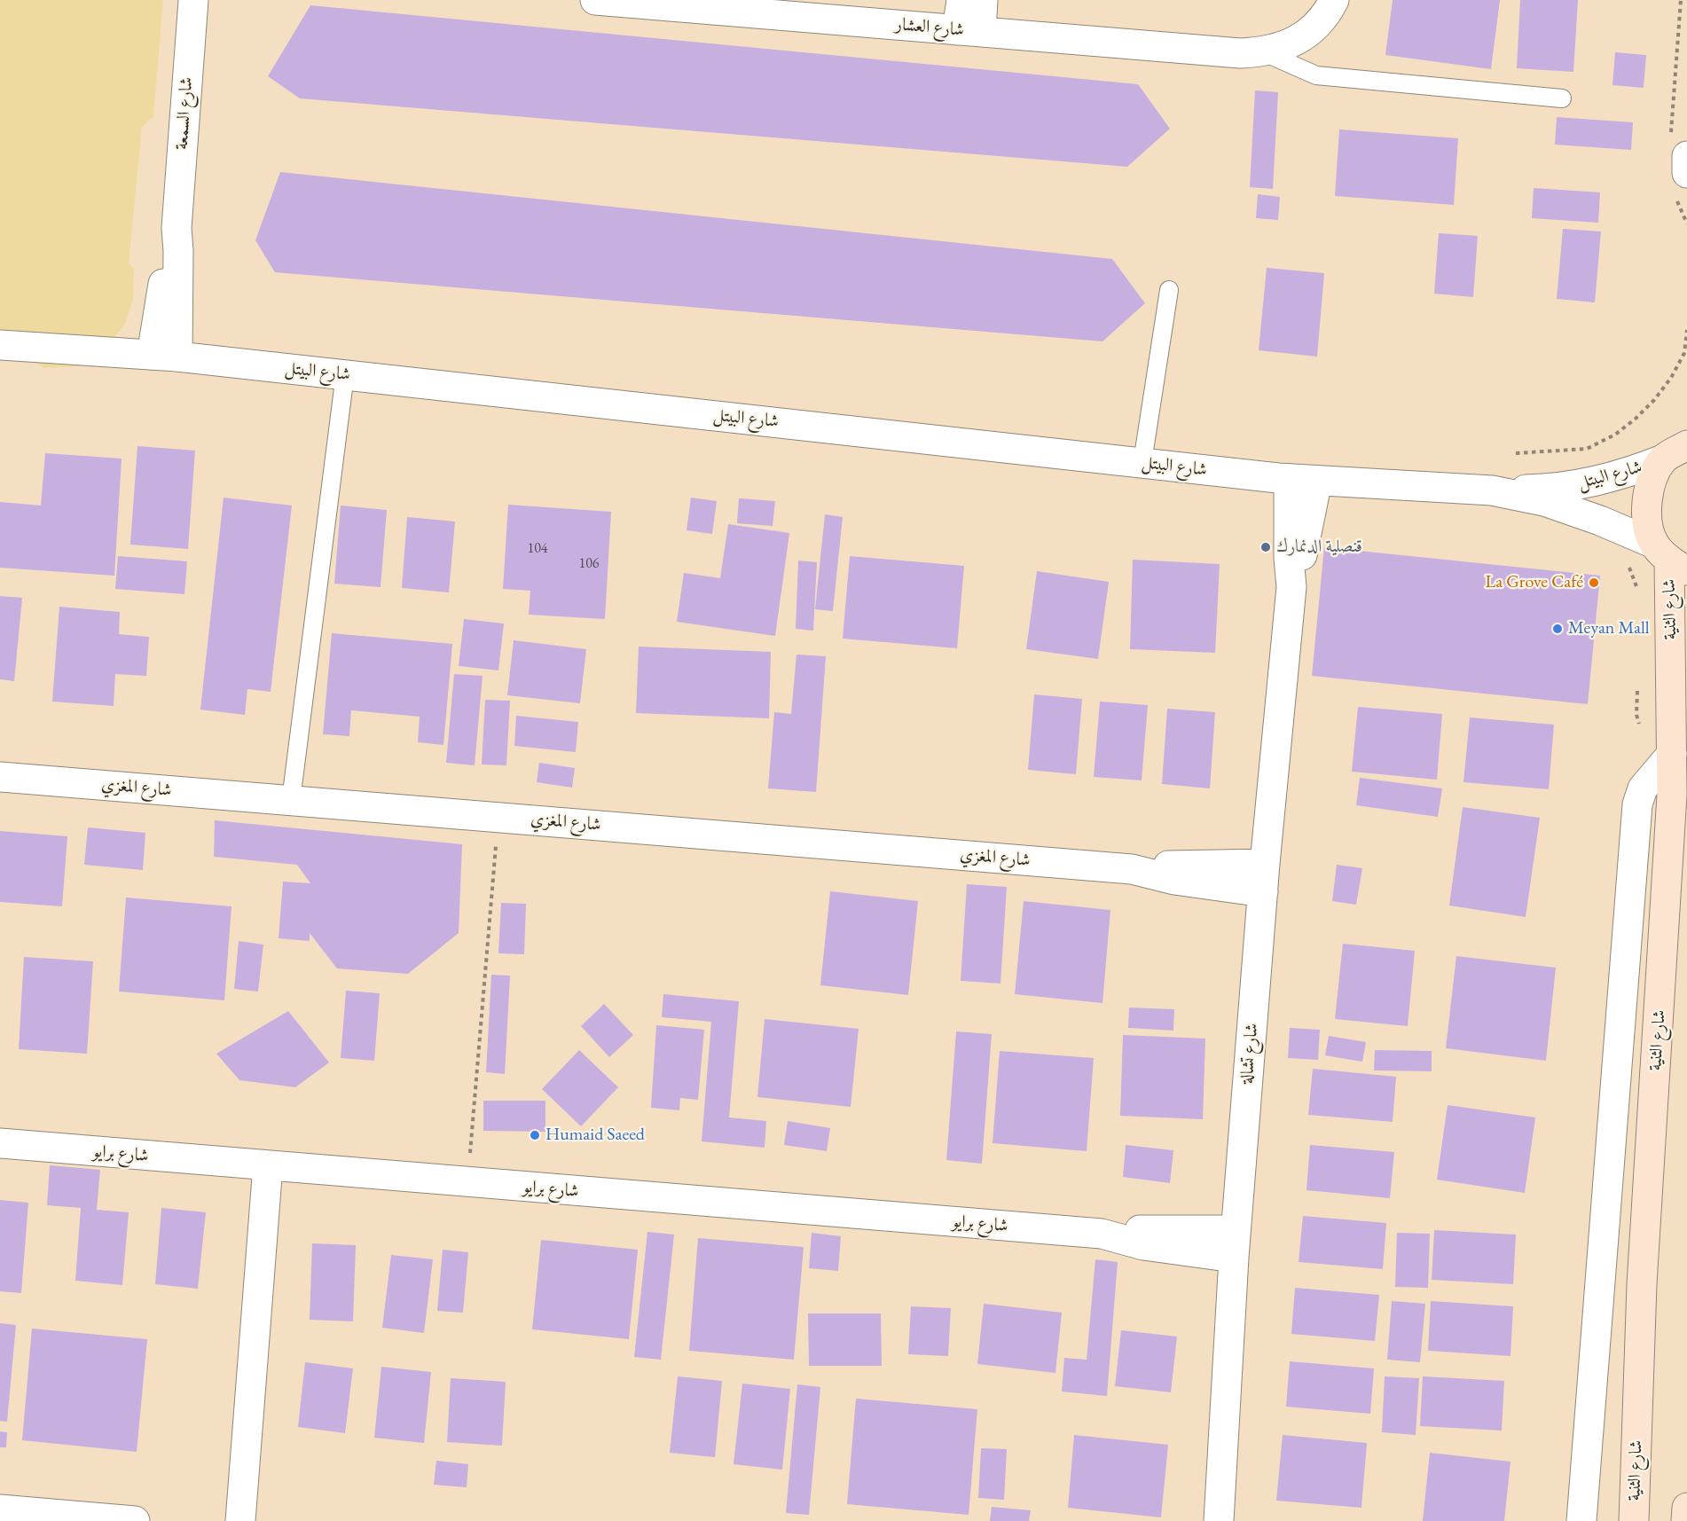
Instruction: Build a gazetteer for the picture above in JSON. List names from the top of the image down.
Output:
{
  "streets": {
    "main road": ["شارع الثنية"],
    "street": [
      "شارع العشار",
      "شارع السمعة",
      "شارع البيتل",
      "شارع المغزي",
      "شارع تشالة",
      "شارع برايو"
    ]
  },
  "crossings": [
    ["شارع السمعة", "شارع البيتل"],
    ["شارع البيتل", "شارع الثنية"],
    ["شارع البيتل", "شارع تشالة"],
    ["شارع المغزي", "شارع تشالة"],
    ["شارع تشالة", "شارع برايو"]
  ],
  "places": [
    "قنصلية الدنمارك",
    "La Grove Café",
    "Meyan Mall",
    "Humaid Saeed"
  ],
  "house_numbers": ["104", "106"]
}
